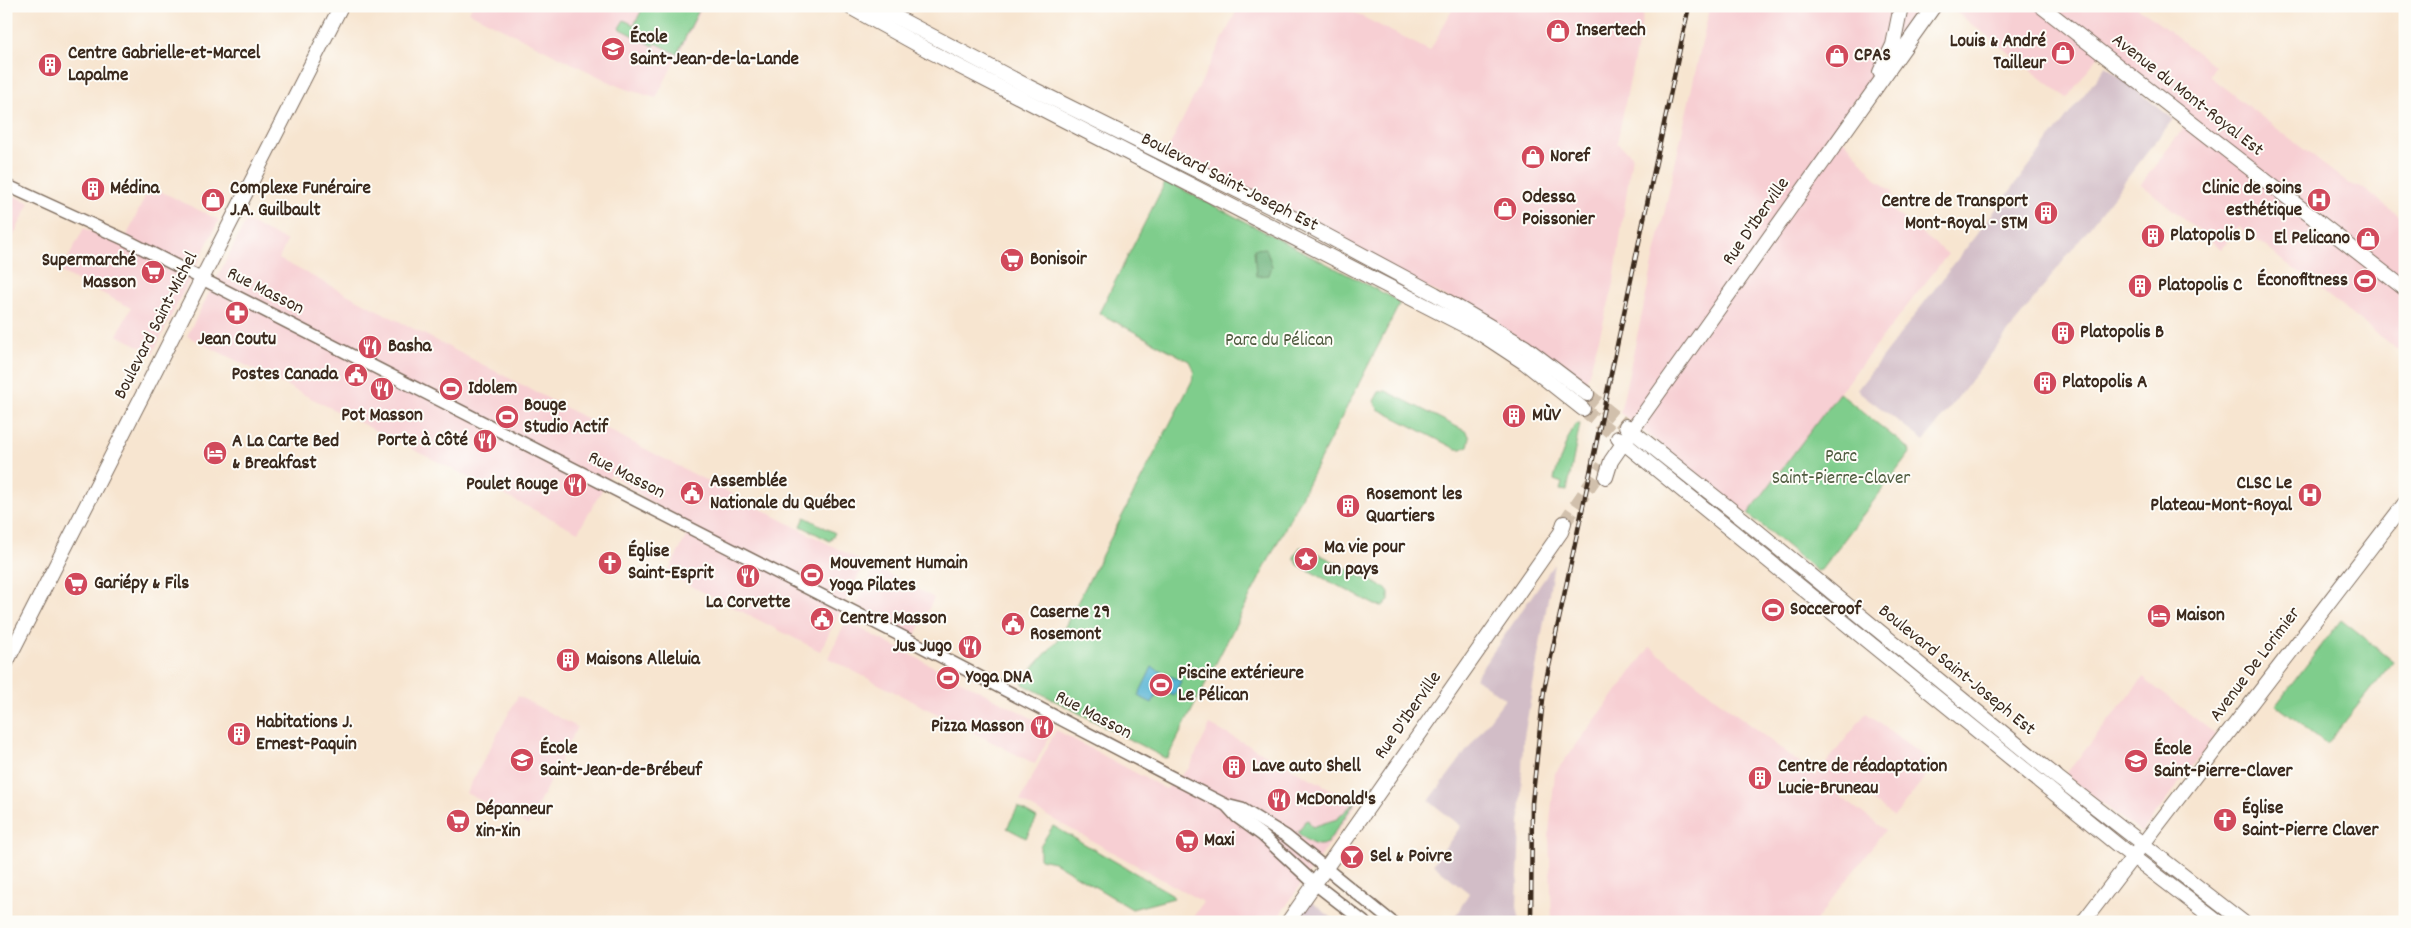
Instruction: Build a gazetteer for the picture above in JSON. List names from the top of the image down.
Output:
{
  "streets": {
    "main road": [
      "Avenue du Mont-Royal Est",
      "Boulevard Saint-Joseph Est",
      "Rue D'Iberville",
      "Boulevard Saint-Michel",
      "Avenue De Lorimier"
    ],
    "street": ["Rue Masson"]
  },
  "crossings": [
    ["Boulevard Saint-Joseph Est", "Rue D'Iberville"],
    ["Boulevard Saint-Joseph Est", "Avenue De Lorimier"],
    ["Rue D'Iberville", "Rue Masson"],
    ["Rue Masson", "Boulevard Saint-Michel"]
  ],
  "parks": ["Parc du Pélican", "Parc Saint-Pierre-Claver"],
  "places": {
    "shop": [
      "Insertech",
      "Louis & André Tailleur",
      "CPAS",
      "Noref",
      "Complexe Funéraire J.A. Guilbault",
      "Odessa Poissonier",
      "El Pelicano"
    ],
    "school or university": ["École Saint-Jean-de-la-Lande", "École Saint-Jean-de-Brébeuf", "École Saint-Pierre-Claver"],
    "building": [
      "Centre Gabrielle-et-Marcel Lapalme",
      "Médina",
      "Centre de Transport Mont-Royal - STM",
      "Platopolis D",
      "Platopolis C",
      "Platopolis B",
      "Platopolis A",
      "MÙV",
      "Rosemont les Quartiers",
      "Maisons Alleluia",
      "Habitations J. Ernest-Paquin",
      "Lave auto Shell",
      "Centre de réadaptation Lucie-Bruneau"
    ],
    "hospital": ["Clinic de soins esthétique", "CLSC Le Plateau-Mont-Royal"],
    "supermarket": [
      "Bonisoir",
      "Supermarché Masson",
      "Gariépy & Fils",
      "Dépanneur Xin-Xin",
      "Maxi"
    ],
    "sports": [
      "Éconofitness",
      "Idolem",
      "Bouge Studio Actif",
      "Mouvement Humain Yoga Pilates",
      "Socceroof",
      "Yoga DNA",
      "Piscine extérieure Le Pélican"
    ],
    "pharmacy": ["Jean Coutu"],
    "restaurant": [
      "Basha",
      "Pot Masson",
      "Porte à Côté",
      "Poulet Rouge",
      "La Corvette",
      "Jus Jugo",
      "Pizza Masson",
      "McDonald's"
    ],
    "public building": [
      "Postes Canada",
      "Assemblée Nationale du Québec",
      "Centre Masson",
      "Caserne 29 Rosemont"
    ],
    "hotel": ["A La Carte Bed & Breakfast", "Maison"],
    "place": ["Ma vie pour un pays"],
    "church": ["Église Saint-Esprit", "Église Saint-Pierre Claver"],
    "bar": ["Sel & Poivre"]
  }
}
